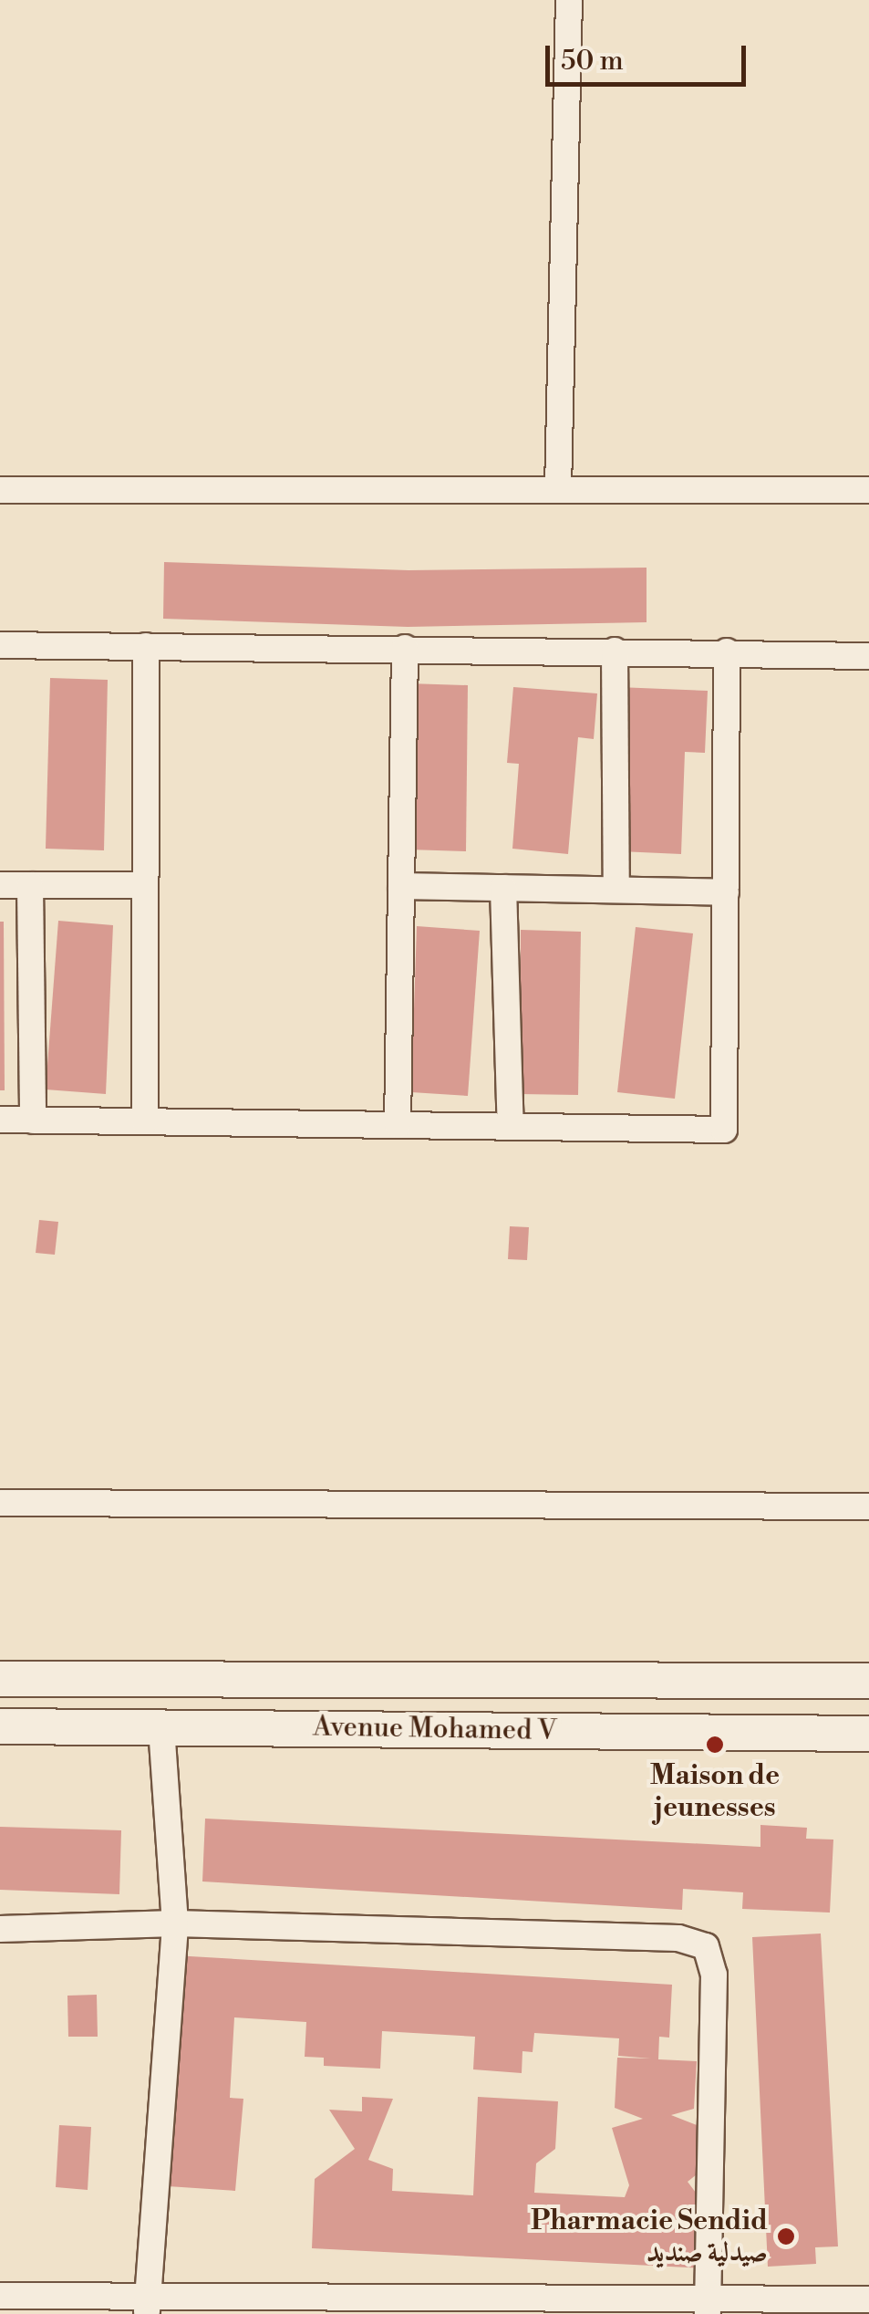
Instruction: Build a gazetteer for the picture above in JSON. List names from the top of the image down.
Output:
{
  "streets": {
    "street": ["Avenue Mohamed V"]
  },
  "places": ["Maison de jeunesses", "Pharmacie Sendid صيدلية صنديد"],
  "scale_bar": "50 m"
}
